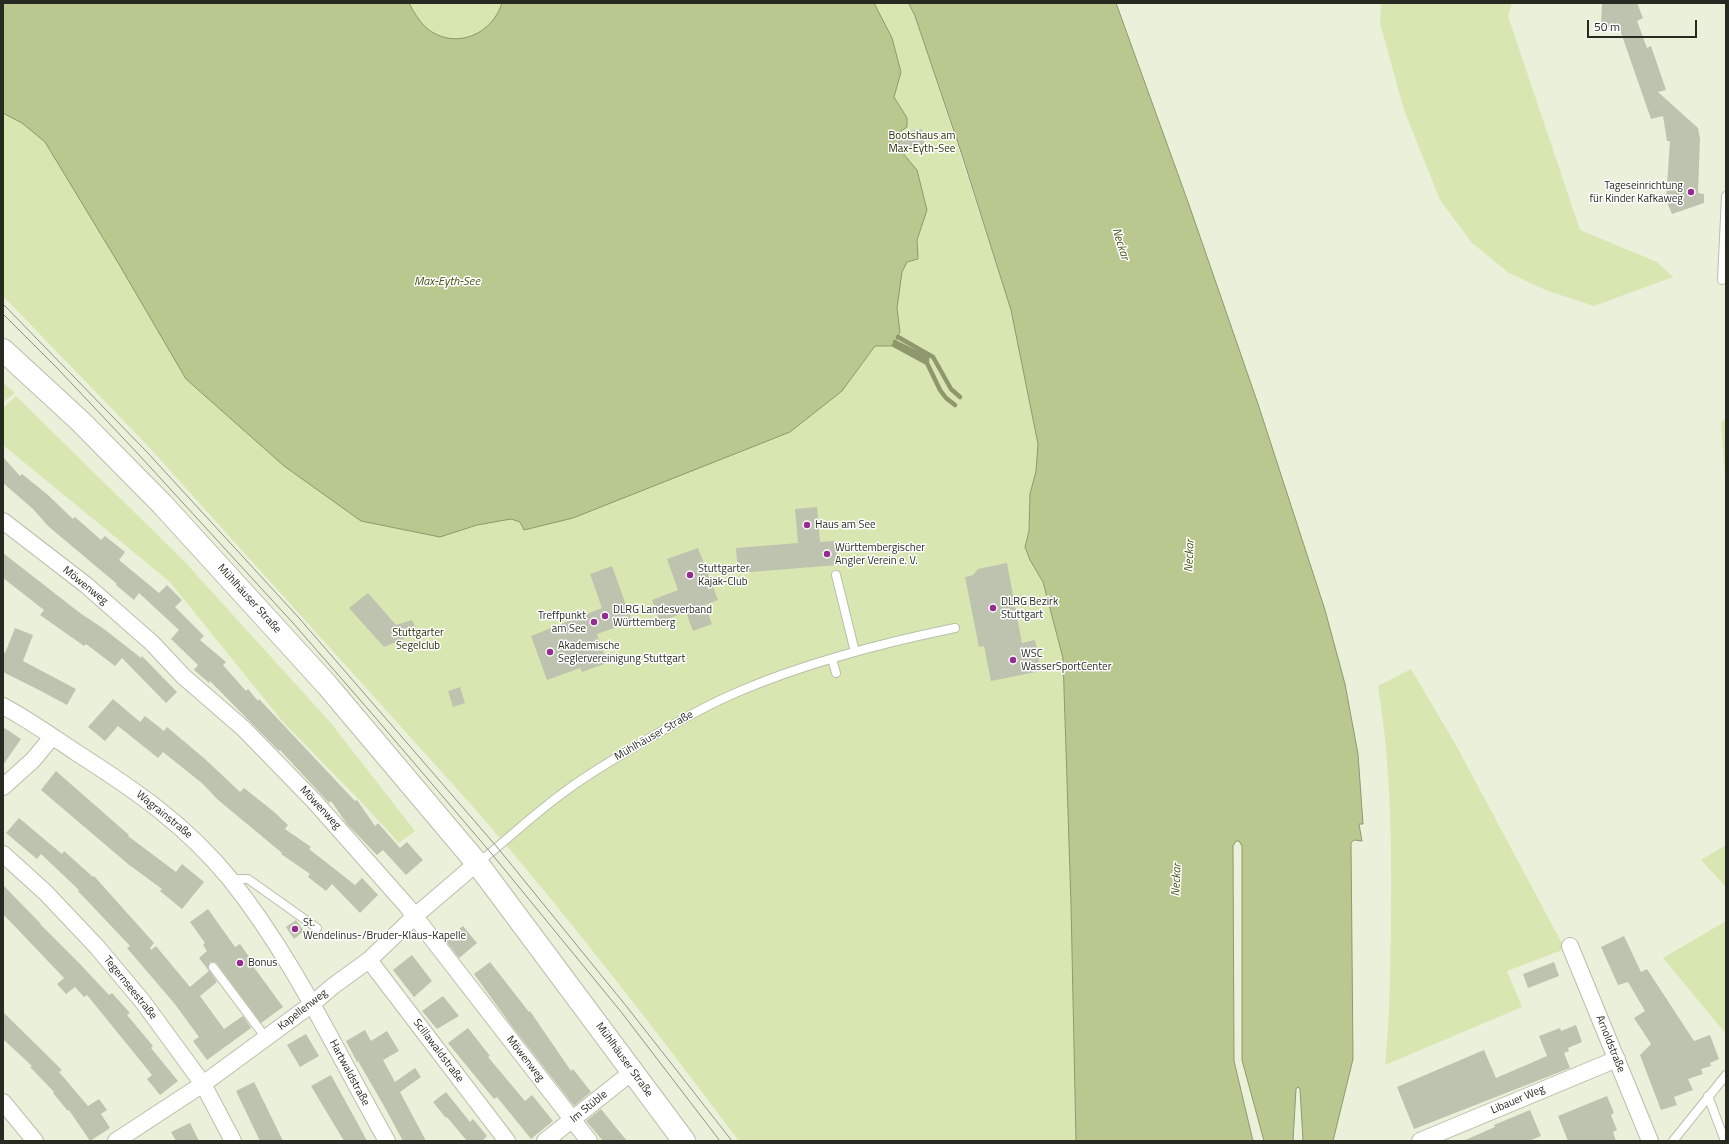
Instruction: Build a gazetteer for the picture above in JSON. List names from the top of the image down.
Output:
{
  "streets": {
    "main road": ["Mühlhäuser Straße"],
    "street": [
      "Möwenweg",
      "Wagrainstraße",
      "Tegernseestraße",
      "Kapellenweg",
      "Arnoldstraße",
      "Scillawaldstraße",
      "Hartwaldstraße",
      "Libauer Weg",
      "Im Stüble"
    ]
  },
  "crossings": [
    ["Möwenweg", "Kapellenweg"],
    ["Möwenweg", "Im Stüble"],
    ["Mühlhäuser Straße", "Kapellenweg"],
    ["Mühlhäuser Straße", "Im Stüble"],
    ["Wagrainstraße", "Kapellenweg"],
    ["Wagrainstraße", "Hartwaldstraße"],
    ["Tegernseestraße", "Kapellenweg"],
    ["Kapellenweg", "Scillawaldstraße"],
    ["Kapellenweg", "Hartwaldstraße"],
    ["Arnoldstraße", "Libauer Weg"]
  ],
  "water": ["Neckar", "Max-Eyth-See"],
  "parks": ["Bootshaus am Max-Eyth-See", "Stuttgarter Segelclub"],
  "places": [
    "Tageseinrichtung für Kinder Kafkaweg",
    "Haus am See",
    "Württembergischer Angler Verein e. V.",
    "Stuttgarter Kajak-Club",
    "DLRG Bezirk Stuttgart",
    "DLRG Landesverband Württemberg",
    "Treffpunkt am See",
    "Akademische Seglervereinigung Stuttgart",
    "WSC WasserSportCenter",
    "St. Wendelinus-/Bruder-Klaus-Kapelle",
    "Bonus"
  ],
  "scale_bar": "50 m"
}
